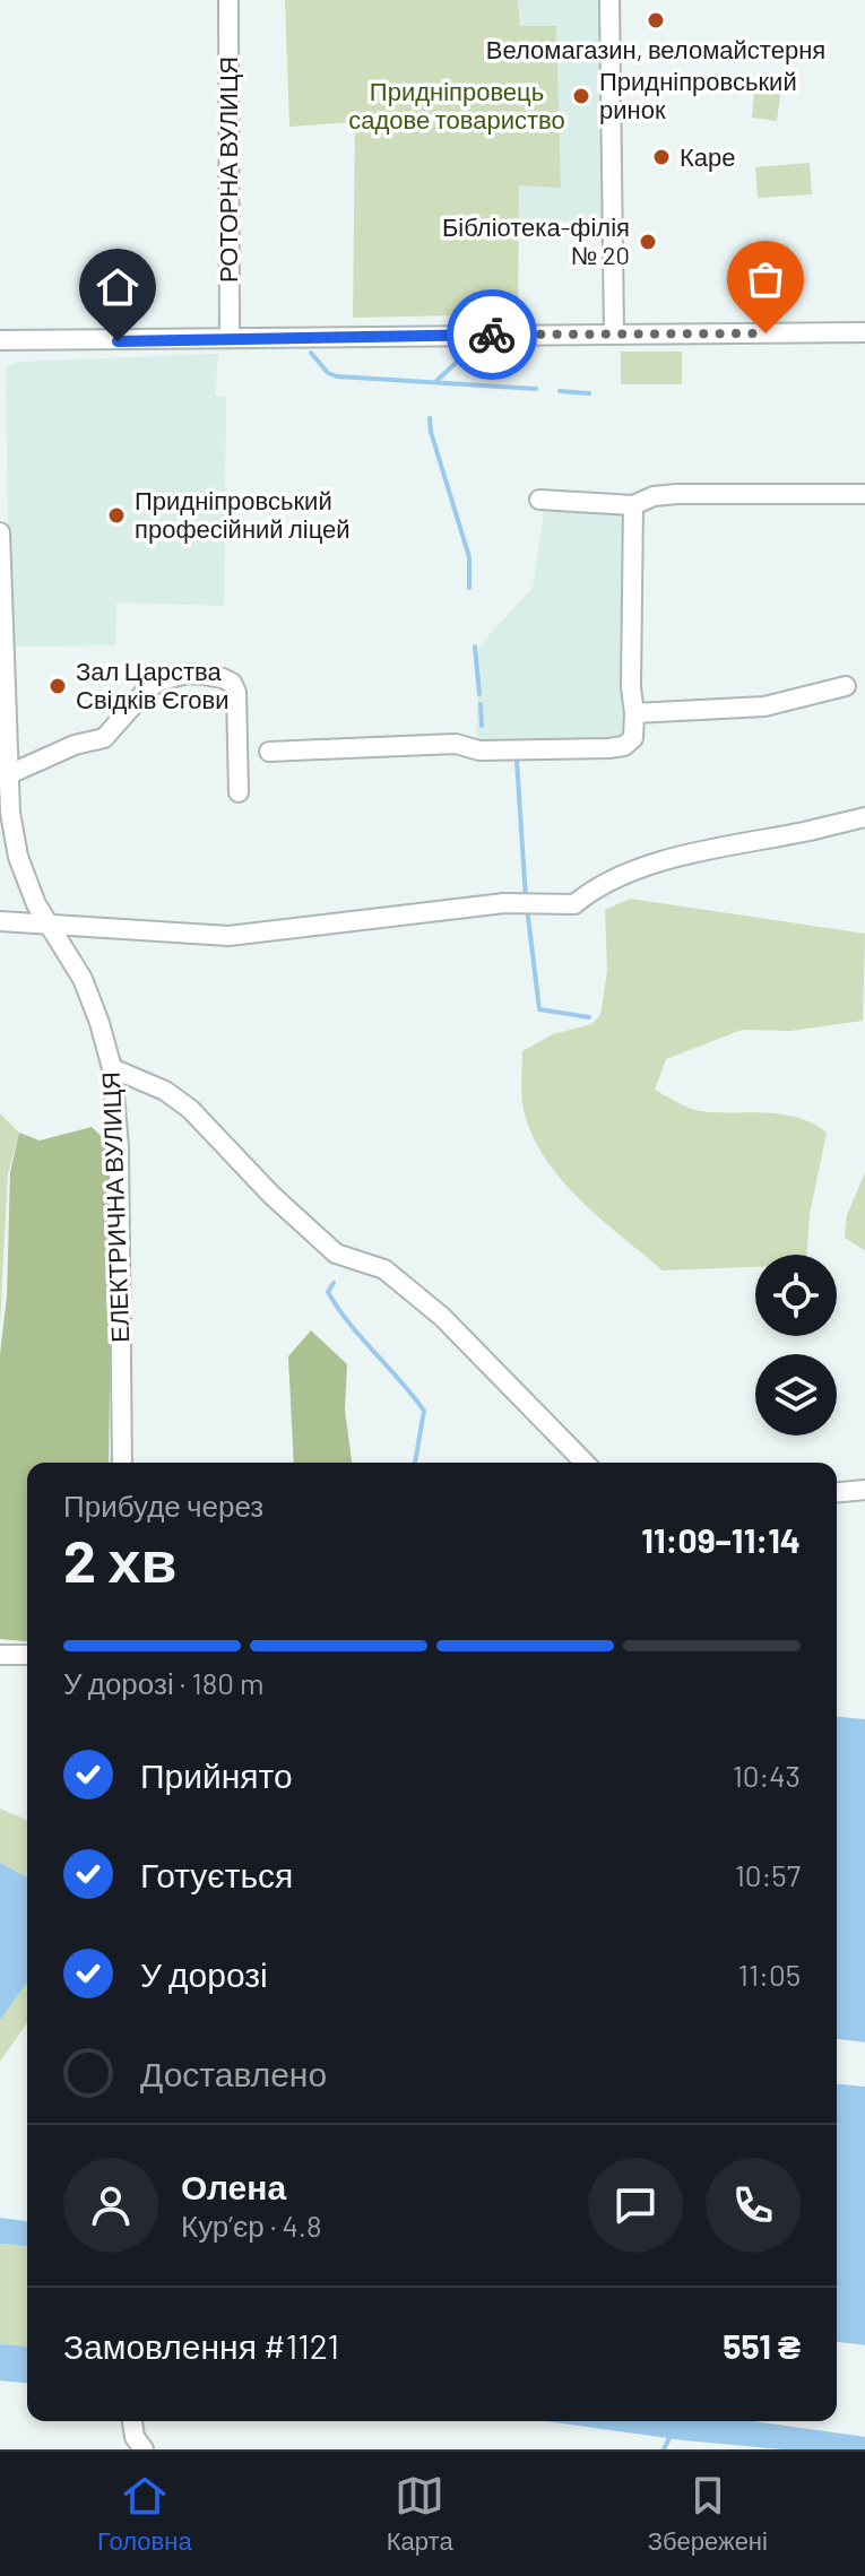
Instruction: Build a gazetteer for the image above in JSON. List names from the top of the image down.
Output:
{
  "streets": {
    "street": ["РОТОРНА ВУЛИЦЯ", "ЕЛЕКТРИЧНА ВУЛИЦЯ"]
  },
  "parks": ["Придніпровець садове товариство"],
  "places": [
    "Веломагазин, веломайстерня",
    "Придніпровський ринок",
    "Каре",
    "Бібліотека-філія № 20",
    "Придніпровський професійний ліцей",
    "Зал Царства Свідків Єгови"
  ],
  "page": {
    "heading": ["2 хв", "Прибуде через", "11:09–11:14"],
    "panel": [
      "Олена",
      "Кур’єр · 4.8",
      "Замовлення #1121",
      "551 ₴"
    ],
    "bar": "У дорозі · 180 m",
    "list": [
      ["Прийнято", "10:43"],
      ["Готується", "10:57"],
      ["У дорозі", "11:05"],
      "Доставлено"
    ],
    "tabs": ["Головна", "Карта", "Збережені"]
  }
}
